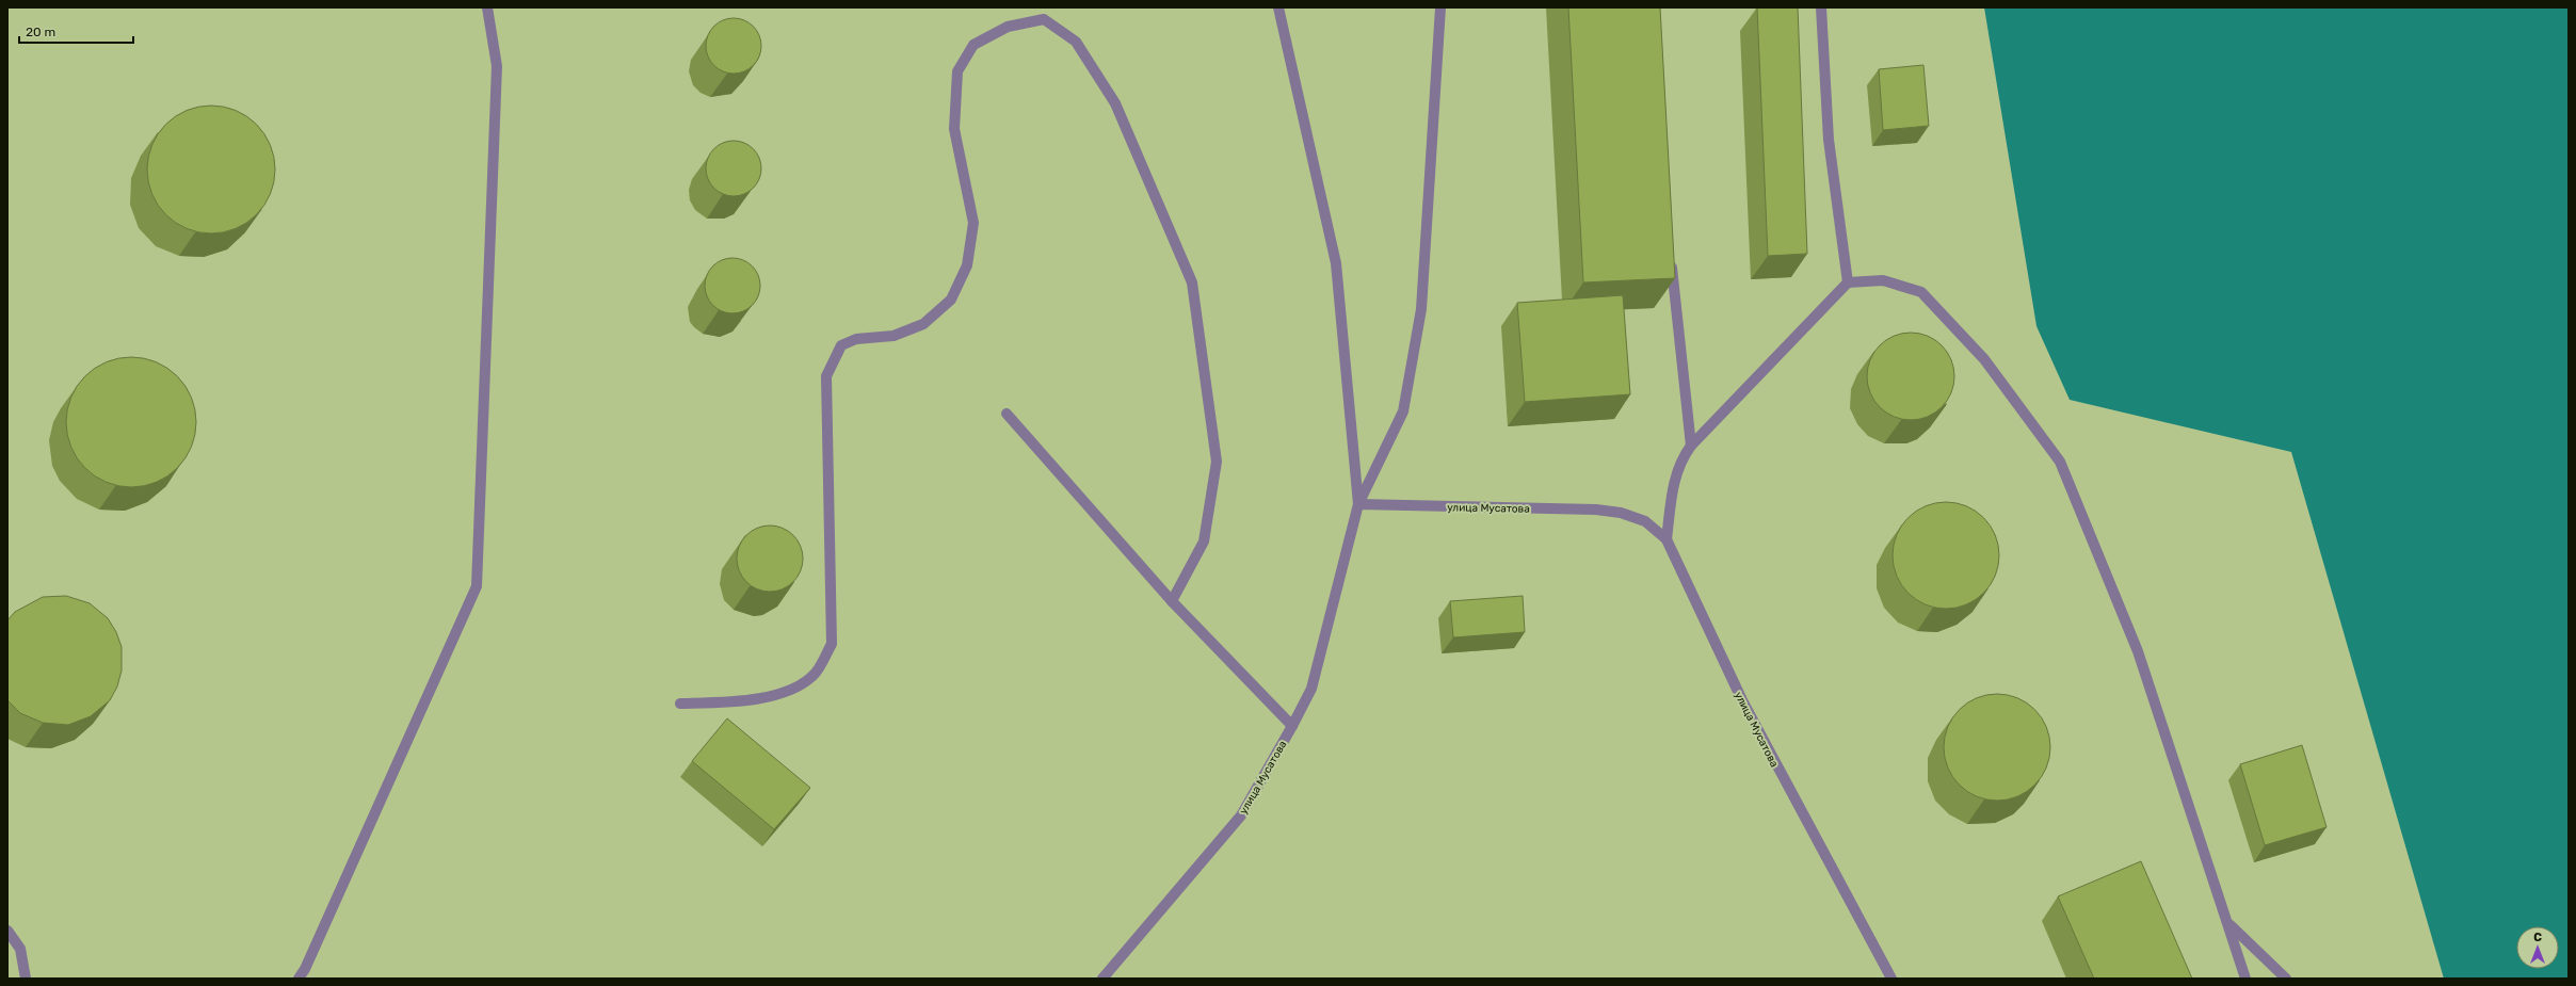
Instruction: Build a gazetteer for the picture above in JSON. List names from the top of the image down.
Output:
{
  "streets": {
    "lane": ["улица Мусатова"]
  },
  "scale_bar": "20 m",
  "north": "top"
}
